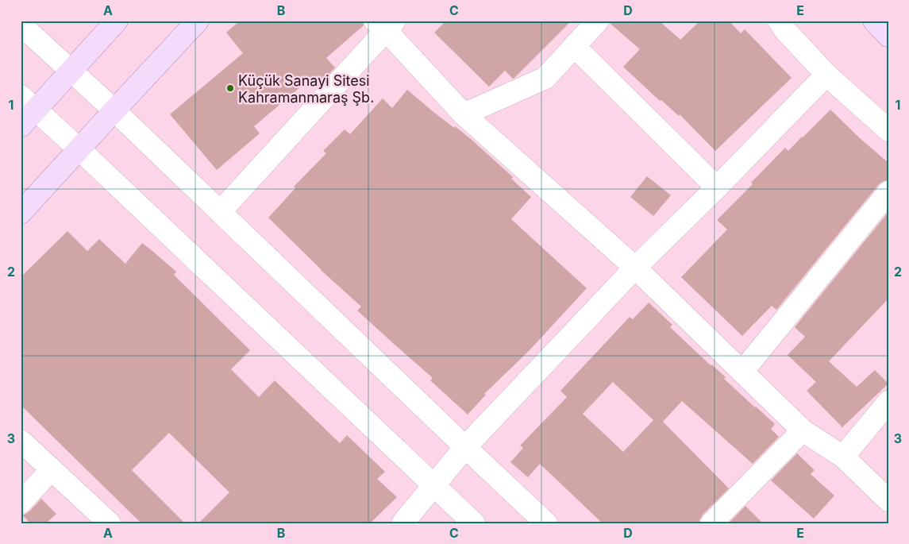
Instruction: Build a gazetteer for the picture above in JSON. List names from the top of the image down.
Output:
{
  "places": ["Küçük Sanayi Sitesi Kahramanmaraş Şb."],
  "grid": {
    "columns": [
      "A",
      "B",
      "C",
      "D",
      "E"
    ],
    "rows": ["1", "2", "3"]
  }
}
